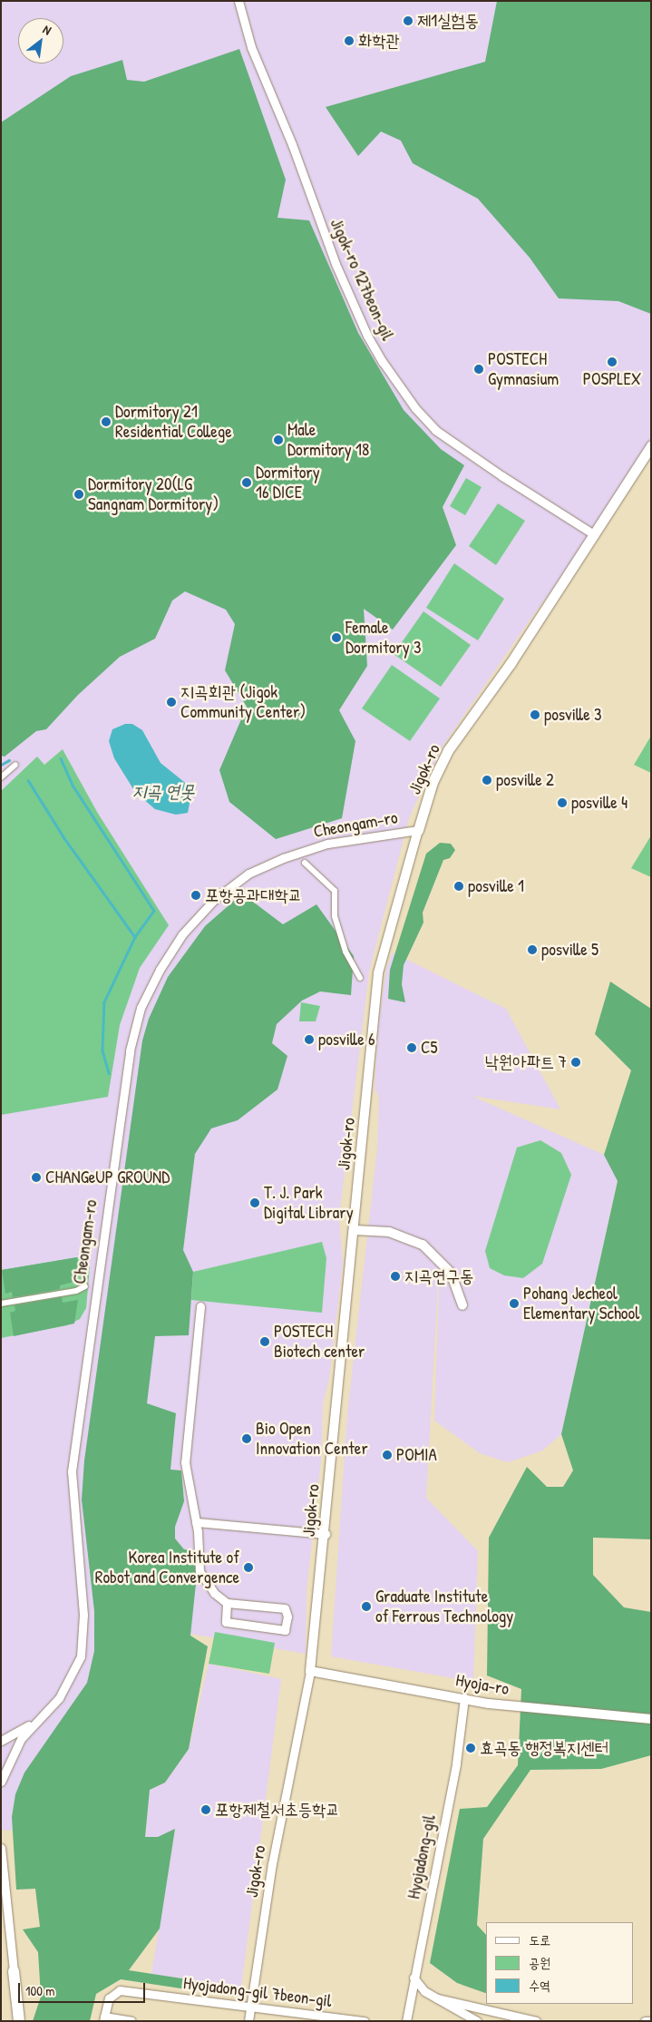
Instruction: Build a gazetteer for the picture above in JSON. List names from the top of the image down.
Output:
{
  "streets": {
    "main road": ["Jigok-ro"],
    "street": [
      "Jigok-ro 127beon-gil",
      "Cheongam-ro",
      "Hyoja-ro",
      "Hyojadong-gil",
      "Hyojadong-gil 7beon-gil"
    ]
  },
  "crossings": [
    ["Jigok-ro 127beon-gil", "Jigok-ro"],
    ["Jigok-ro", "Cheongam-ro"],
    ["Jigok-ro", "Hyoja-ro"],
    ["Jigok-ro", "Hyojadong-gil 7beon-gil"],
    ["Hyoja-ro", "Hyojadong-gil"]
  ],
  "water": ["지곡 연못"],
  "places": [
    "제1실험동",
    "화학관",
    "POSPLEX",
    "POSTECH Gymnasium",
    "Dormitory 21 Residential College",
    "Male Dormitory 18",
    "Dormitory 16 DICE",
    "Dormitory 20(LG Sangnam Dormitory)",
    "Female Dormitory 3",
    "지곡회관 (Jigok Community Center)",
    "posville 3",
    "posville 2",
    "posville 4",
    "posville 1",
    "포항공과대학교",
    "posville 5",
    "posville 6",
    "C5",
    "낙원아파트 7",
    "CHANGeUP GROUND",
    "T. J. Park Digital Library",
    "지곡연구동",
    "Pohang Jecheol Elementary School",
    "POSTECH Biotech center",
    "Bio Open Innovation Center",
    "POMIA",
    "Korea Institute of Robot and Convergence",
    "Graduate Institute of Ferrous Technology",
    "효곡동 행정복지센터",
    "포항제철서초등학교"
  ],
  "legend": ["도로", "공원", "수역"],
  "scale_bar": "100 m",
  "north": "top right"
}
